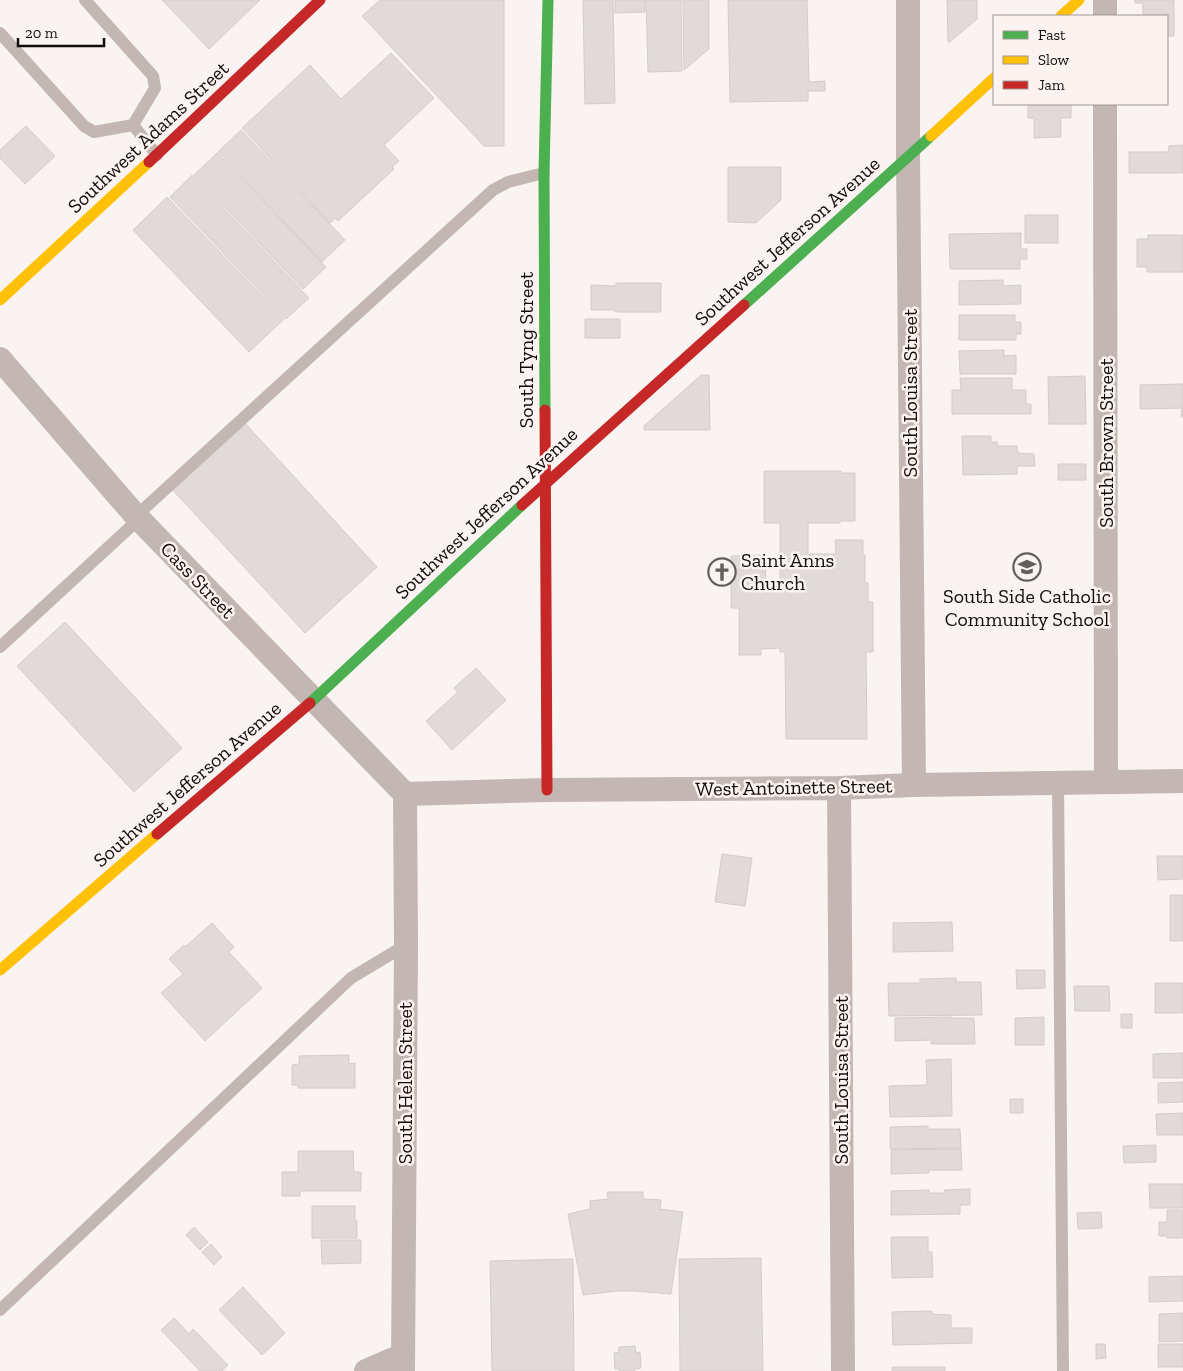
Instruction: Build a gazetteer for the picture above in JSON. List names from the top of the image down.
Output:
{
  "streets": {
    "main road": ["Southwest Adams Street", "Southwest Jefferson Avenue", "South Tyng Street"],
    "street": [
      "South Louisa Street",
      "South Brown Street",
      "Cass Street",
      "West Antoinette Street",
      "South Helen Street"
    ]
  },
  "crossings": [
    ["Southwest Jefferson Avenue", "South Tyng Street"],
    ["Southwest Jefferson Avenue", "South Louisa Street"],
    ["Southwest Jefferson Avenue", "Cass Street"],
    ["South Tyng Street", "West Antoinette Street"],
    ["South Louisa Street", "West Antoinette Street"],
    ["South Brown Street", "West Antoinette Street"],
    ["Cass Street", "West Antoinette Street"],
    ["Cass Street", "South Helen Street"],
    ["West Antoinette Street", "South Helen Street"]
  ],
  "places": {
    "school or university": ["South Side Catholic Community School"],
    "church": ["Saint Anns Church"]
  },
  "legend": ["Fast", "Slow", "Jam"],
  "scale_bar": "20 m"
}
